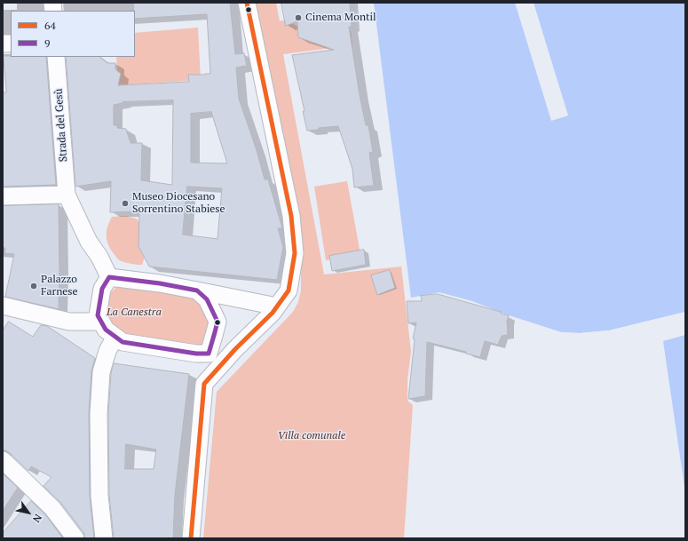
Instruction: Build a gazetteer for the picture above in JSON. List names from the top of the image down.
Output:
{
  "streets": {
    "street": ["Strada del Gesù"]
  },
  "parks": ["La Canestra", "Villa comunale"],
  "places": ["Cinema Montil", "Museo Diocesano Sorrentino Stabiese", "Palazzo Farnese"],
  "lines": ["transit line 64", "transit line 9"],
  "legend": ["64", "9"],
  "north": "bottom right"
}
